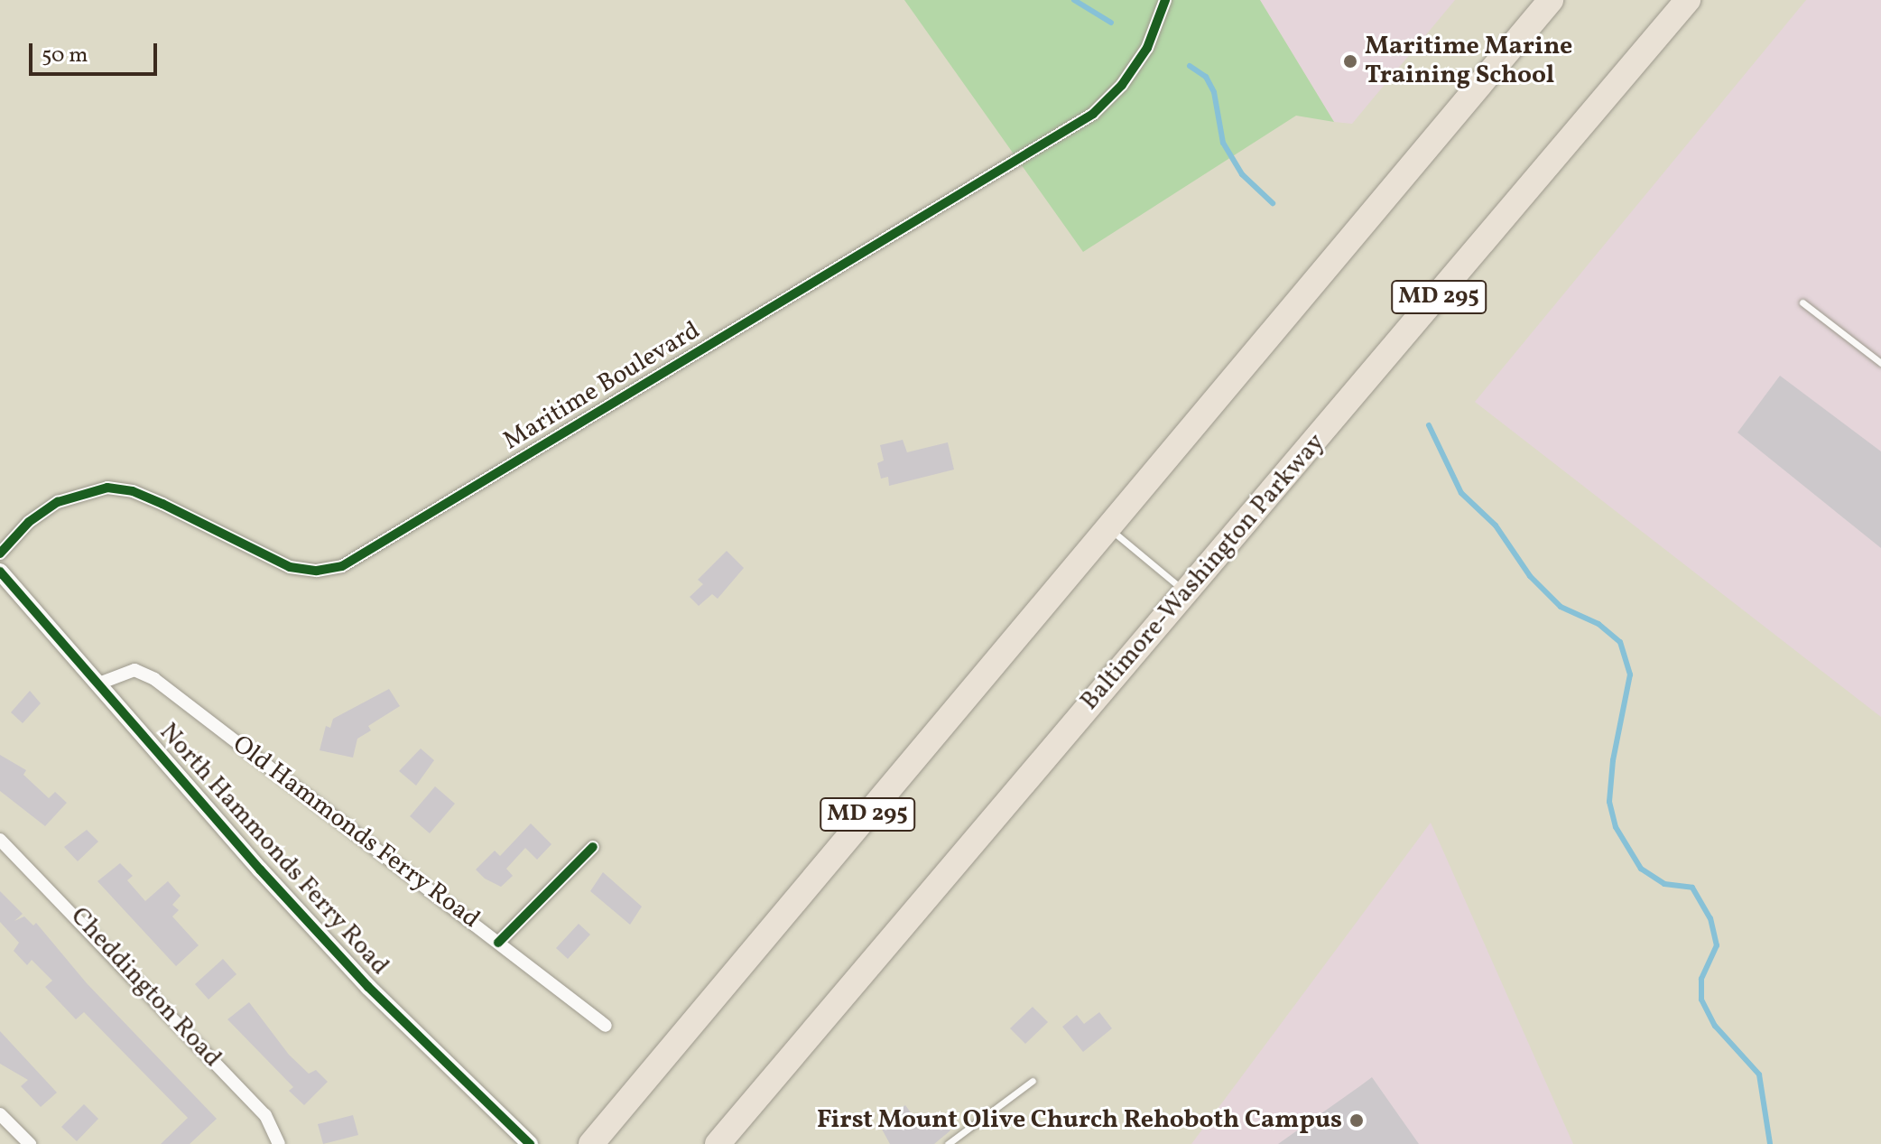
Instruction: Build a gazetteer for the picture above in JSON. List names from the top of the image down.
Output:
{
  "streets": {
    "highway": ["MD 295", "Baltimore-Washington Parkway"],
    "street": [
      "Maritime Boulevard",
      "Old Hammonds Ferry Road",
      "North Hammonds Ferry Road",
      "Cheddington Road"
    ]
  },
  "crossings": [
    ["Old Hammonds Ferry Road", "North Hammonds Ferry Road"]
  ],
  "places": ["Maritime Marine Training School", "First Mount Olive Church Rehoboth Campus"],
  "scale_bar": "50 m"
}
